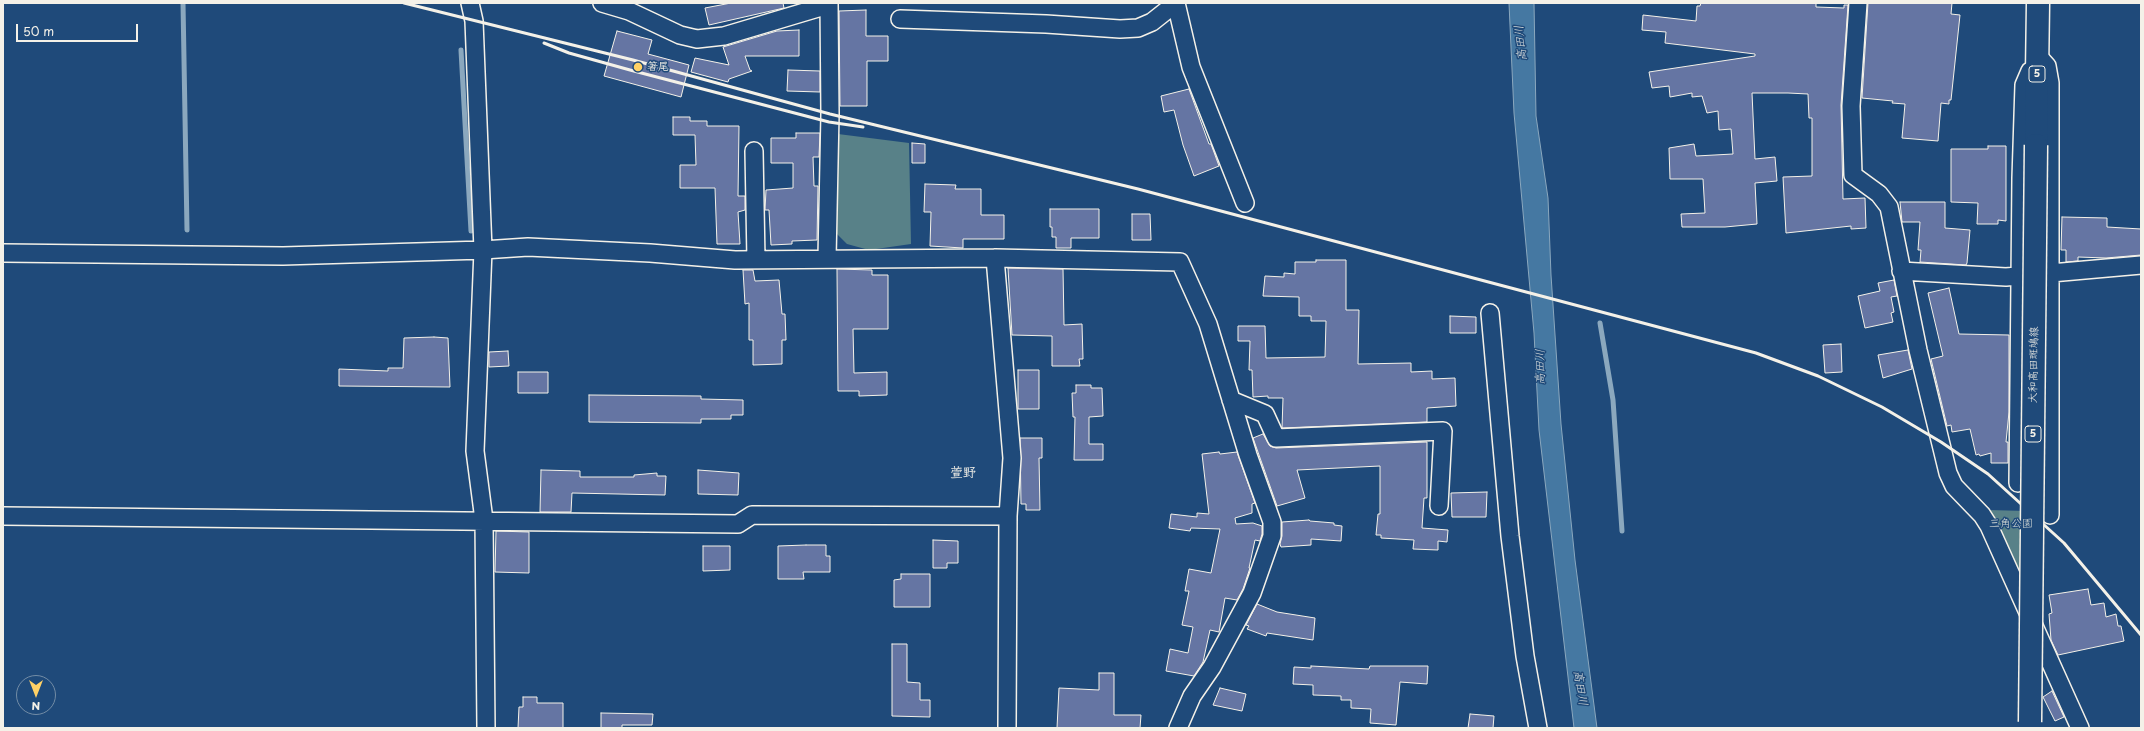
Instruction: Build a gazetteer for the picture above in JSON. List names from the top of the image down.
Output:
{
  "streets": {
    "main road": ["5", "大和高田斑鳩線"]
  },
  "districts": ["萱野"],
  "water": ["高田川"],
  "parks": ["三角公園"],
  "places": ["箸尾"],
  "scale_bar": "50 m",
  "north": "bottom"
}
